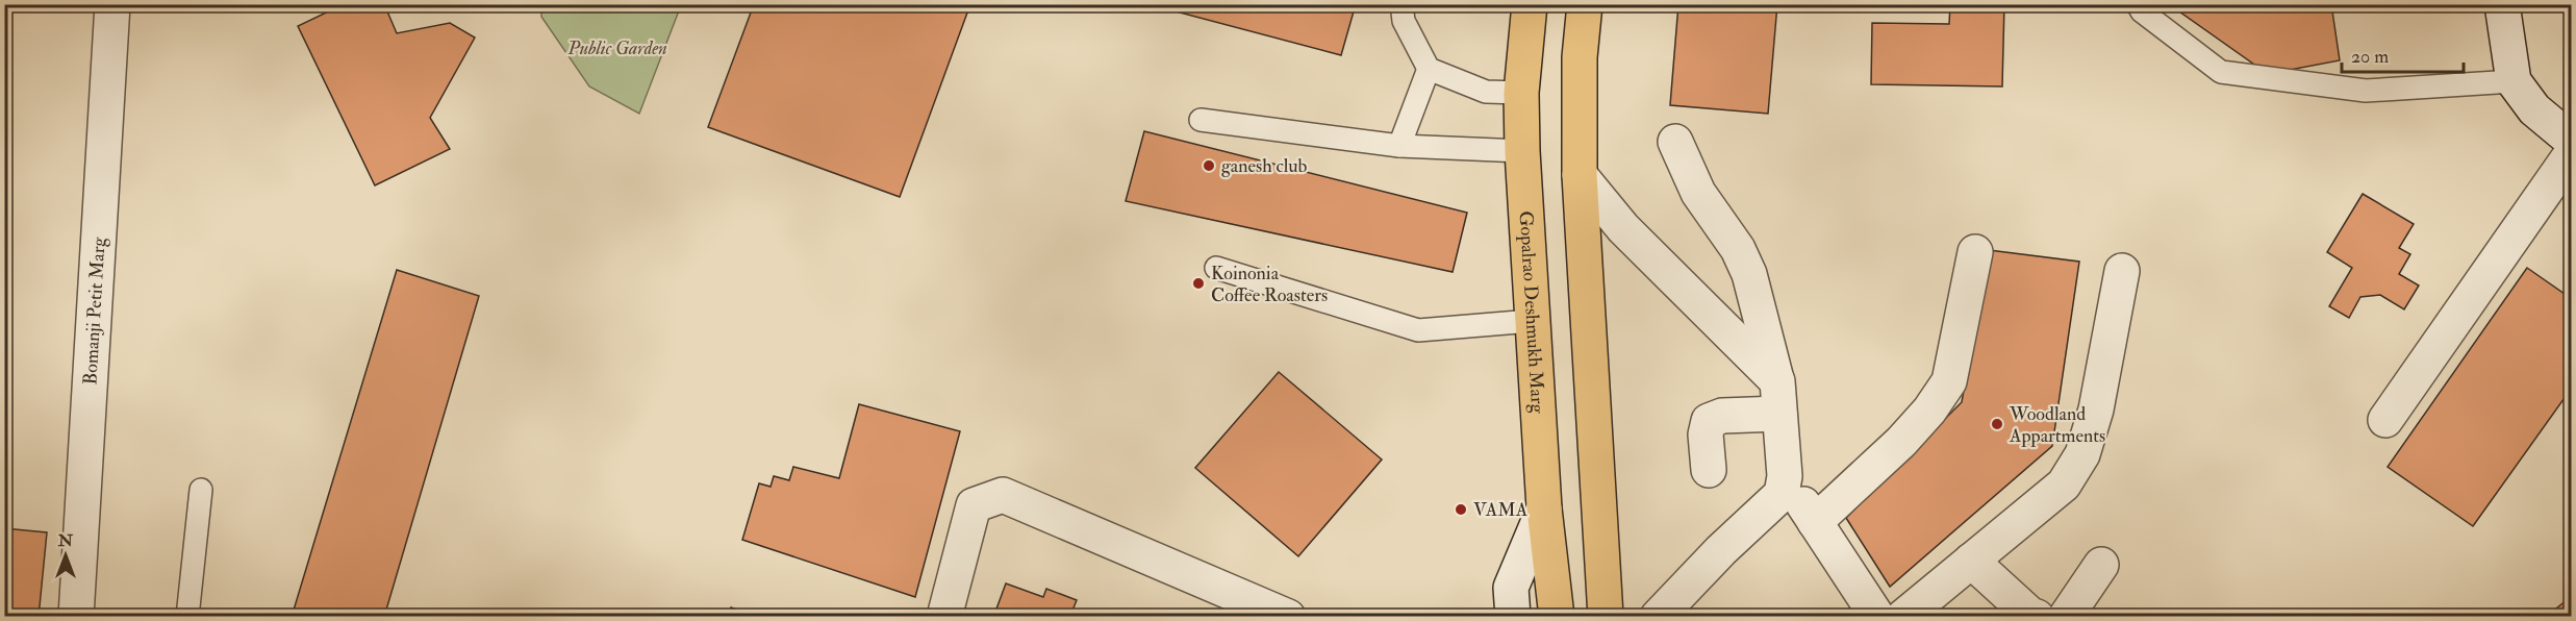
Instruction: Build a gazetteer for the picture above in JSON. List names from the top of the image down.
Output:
{
  "streets": {
    "main road": ["Gopalrao Deshmukh Marg"],
    "street": ["Bomanji Petit Marg"]
  },
  "parks": ["Public Garden"],
  "places": [
    "ganesh club",
    "Koinonia Coffee Roasters",
    "Woodland Appartments",
    "VAMA"
  ],
  "scale_bar": "20 m",
  "north": "top"
}
